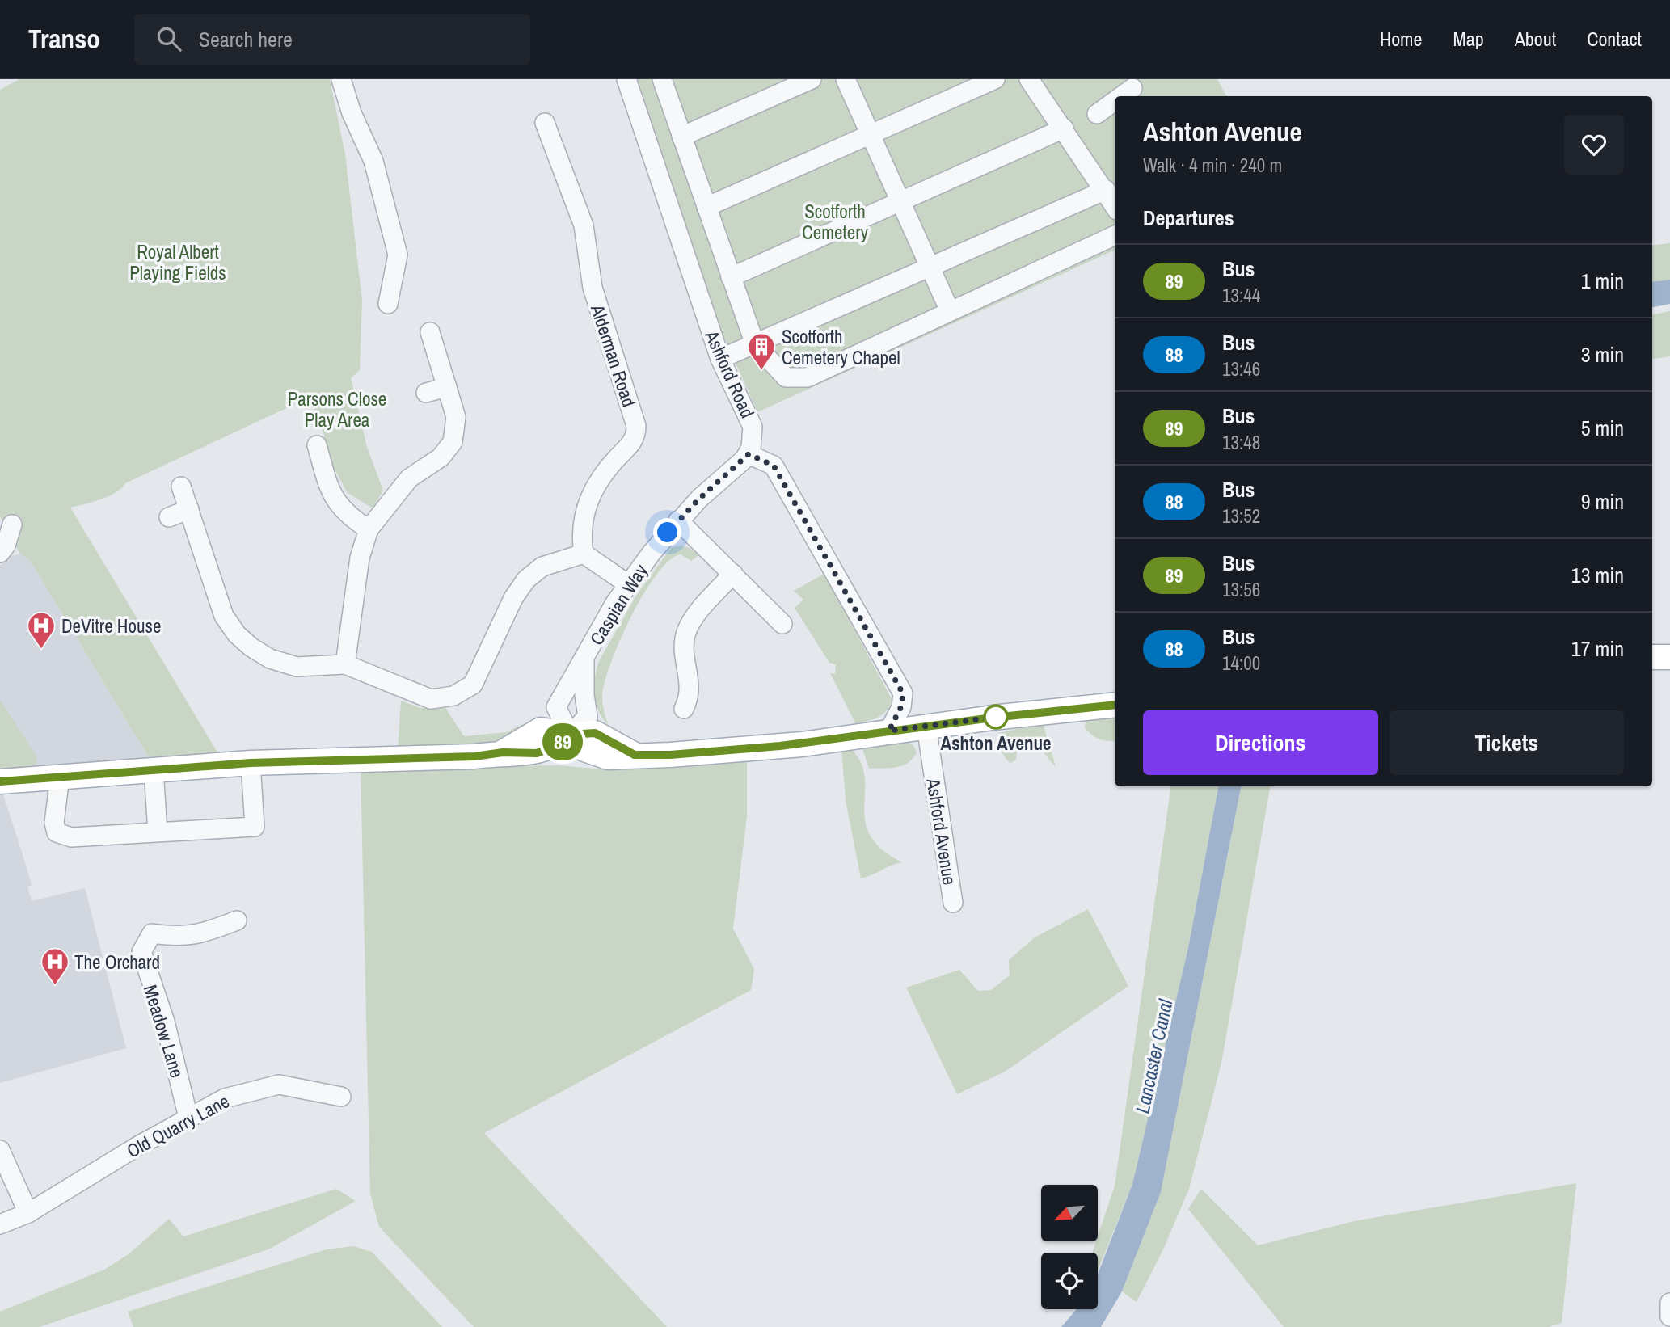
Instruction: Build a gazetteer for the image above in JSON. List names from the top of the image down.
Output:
{
  "streets": {
    "street": [
      "Alderman Road",
      "Ashford Road",
      "Caspian Way",
      "Ashford Avenue",
      "Meadow Lane",
      "Old Quarry Lane"
    ]
  },
  "crossings": [
    ["Ashford Road", "Caspian Way"],
    ["Meadow Lane", "Old Quarry Lane"]
  ],
  "water": ["Lancaster Canal"],
  "parks": ["Scotforth Cemetery", "Royal Albert Playing Fields", "Parsons Close Play Area"],
  "places": {
    "building": ["Scotforth Cemetery Chapel"],
    "hospital": ["DeVitre House", "The Orchard"],
    "other": ["Ashton Avenue"]
  },
  "lines": ["bus line 89"],
  "north": "bottom left",
  "page": {
    "header": "Transo",
    "search": "Search here",
    "nav": [
      "Home",
      "Map",
      "About",
      "Contact"
    ],
    "on_map": "89",
    "heading": [
      ["Ashton Avenue", "Walk · 4 min · 240 m"],
      "Departures"
    ],
    "list": [
      {
        "mark": "89",
        "name": "Bus",
        "note": "13:44",
        "value": "1 min"
      },
      {
        "mark": "88",
        "name": "Bus",
        "note": "13:46",
        "value": "3 min"
      },
      {
        "mark": "89",
        "name": "Bus",
        "note": "13:48",
        "value": "5 min"
      },
      {
        "mark": "88",
        "name": "Bus",
        "note": "13:52",
        "value": "9 min"
      },
      {
        "mark": "89",
        "name": "Bus",
        "note": "13:56",
        "value": "13 min"
      },
      {
        "mark": "88",
        "name": "Bus",
        "note": "14:00",
        "value": "17 min"
      }
    ],
    "buttons": ["Directions", "Tickets"]
  }
}
